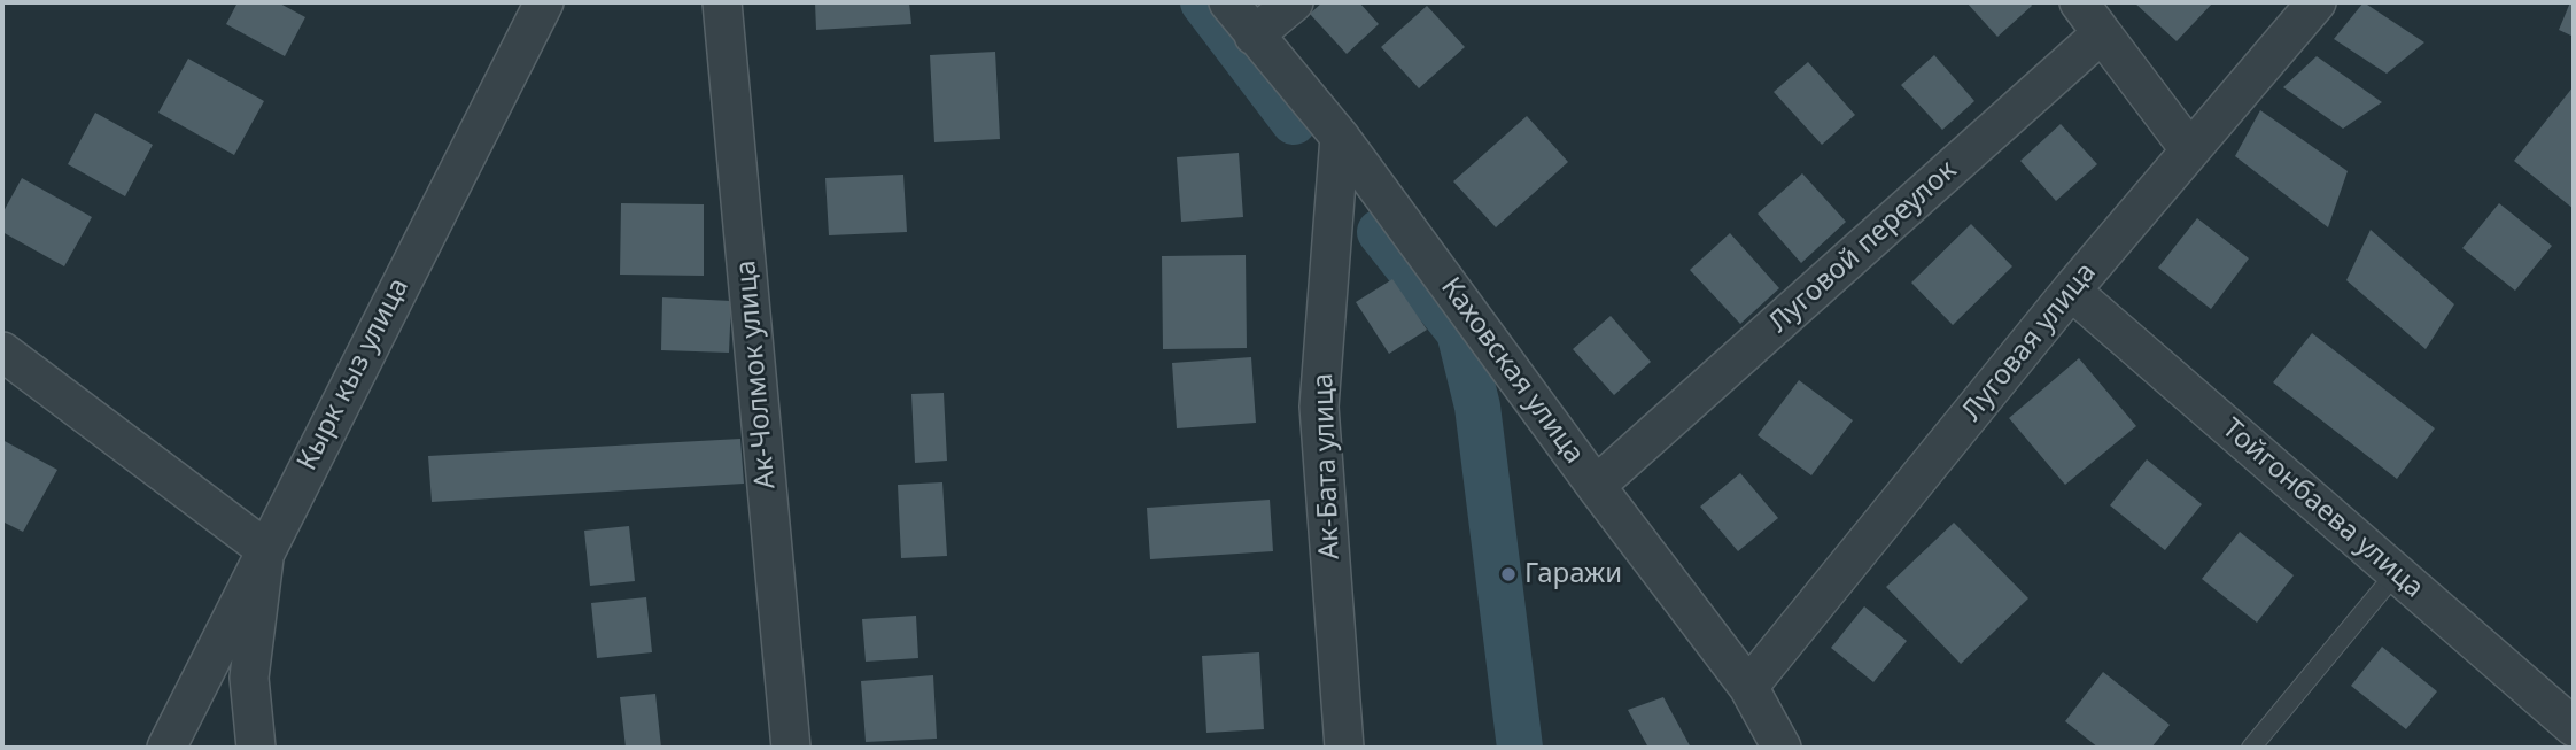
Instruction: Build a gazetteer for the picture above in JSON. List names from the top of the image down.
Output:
{
  "streets": {
    "street": [
      "Луговой переулок",
      "Луговая улица",
      "Каховская улица",
      "Кырк кыз улица",
      "Ак-Чолмок улица",
      "Ак-Бата улица",
      "Тойгонбаева улица"
    ]
  },
  "crossings": [
    ["Луговой переулок", "Каховская улица"],
    ["Луговая улица", "Каховская улица"],
    ["Луговая улица", "Тойгонбаева улица"],
    ["Каховская улица", "Ак-Бата улица"]
  ],
  "places": ["Гаражи"]
}
